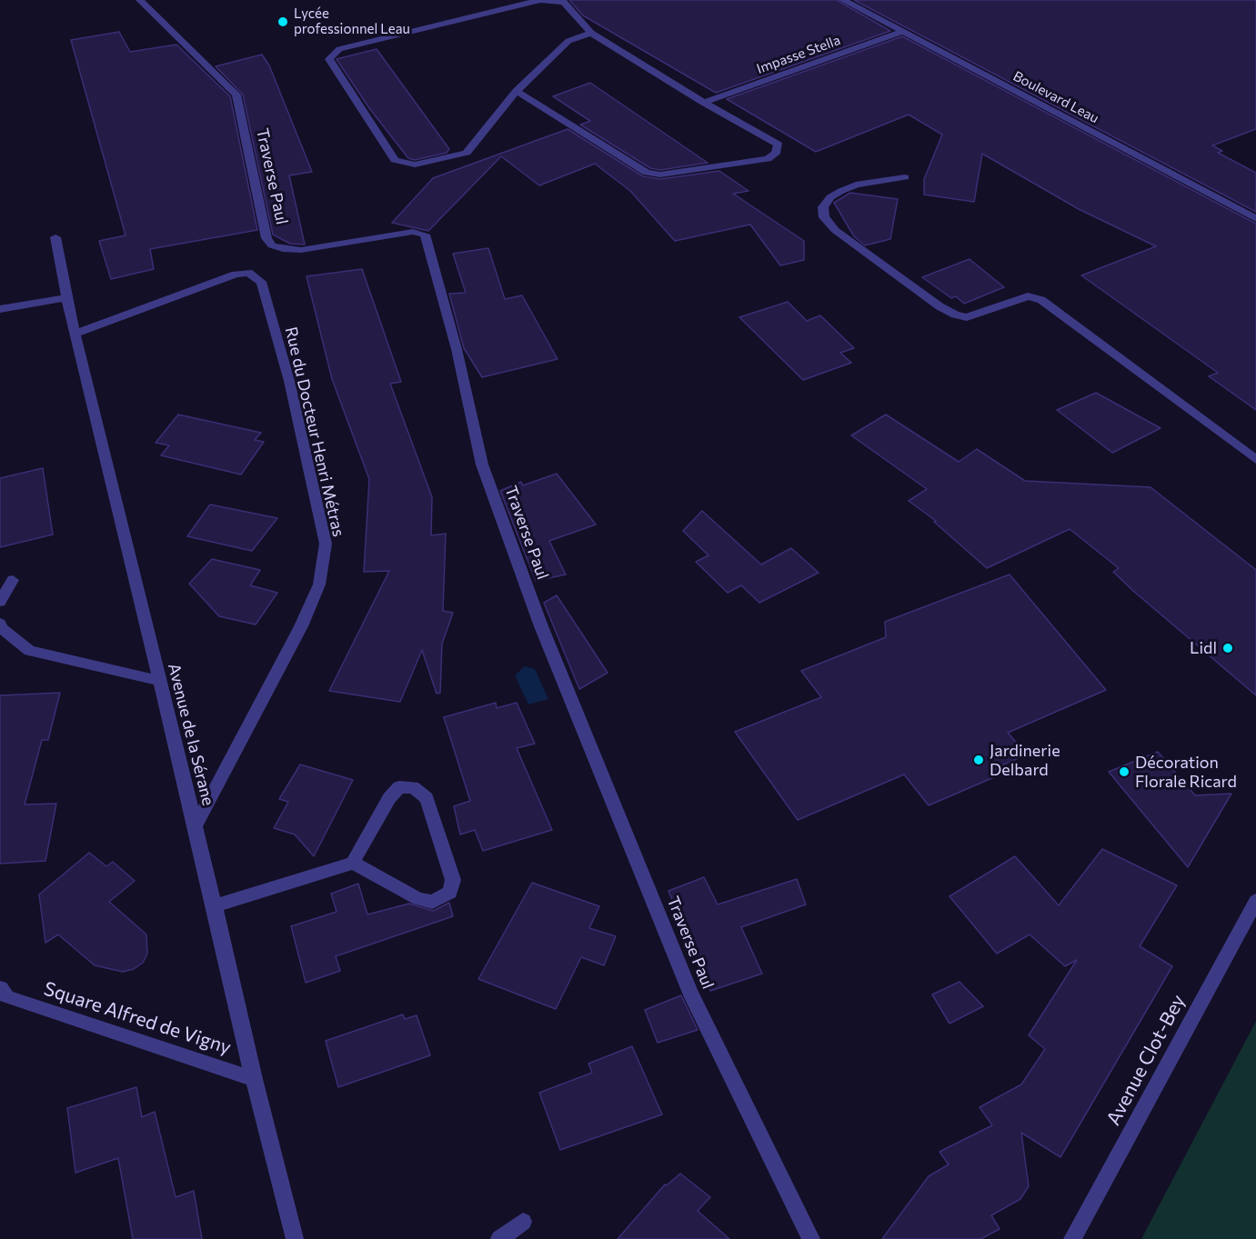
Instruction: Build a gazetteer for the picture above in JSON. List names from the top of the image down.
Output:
{
  "streets": {
    "street": [
      "Impasse Stella",
      "Boulevard Leau",
      "Traverse Paul",
      "Rue du Docteur Henri Métras",
      "Avenue de la Sérane",
      "Square Alfred de Vigny",
      "Avenue Clot-Bey"
    ]
  },
  "crossings": [
    ["Impasse Stella", "Boulevard Leau"],
    ["Rue du Docteur Henri Métras", "Avenue de la Sérane"],
    ["Avenue de la Sérane", "Square Alfred de Vigny"]
  ],
  "places": [
    "Lycée professionnel Leau",
    "Lidl",
    "Jardinerie Delbard",
    "Décoration Florale Ricard"
  ]
}
